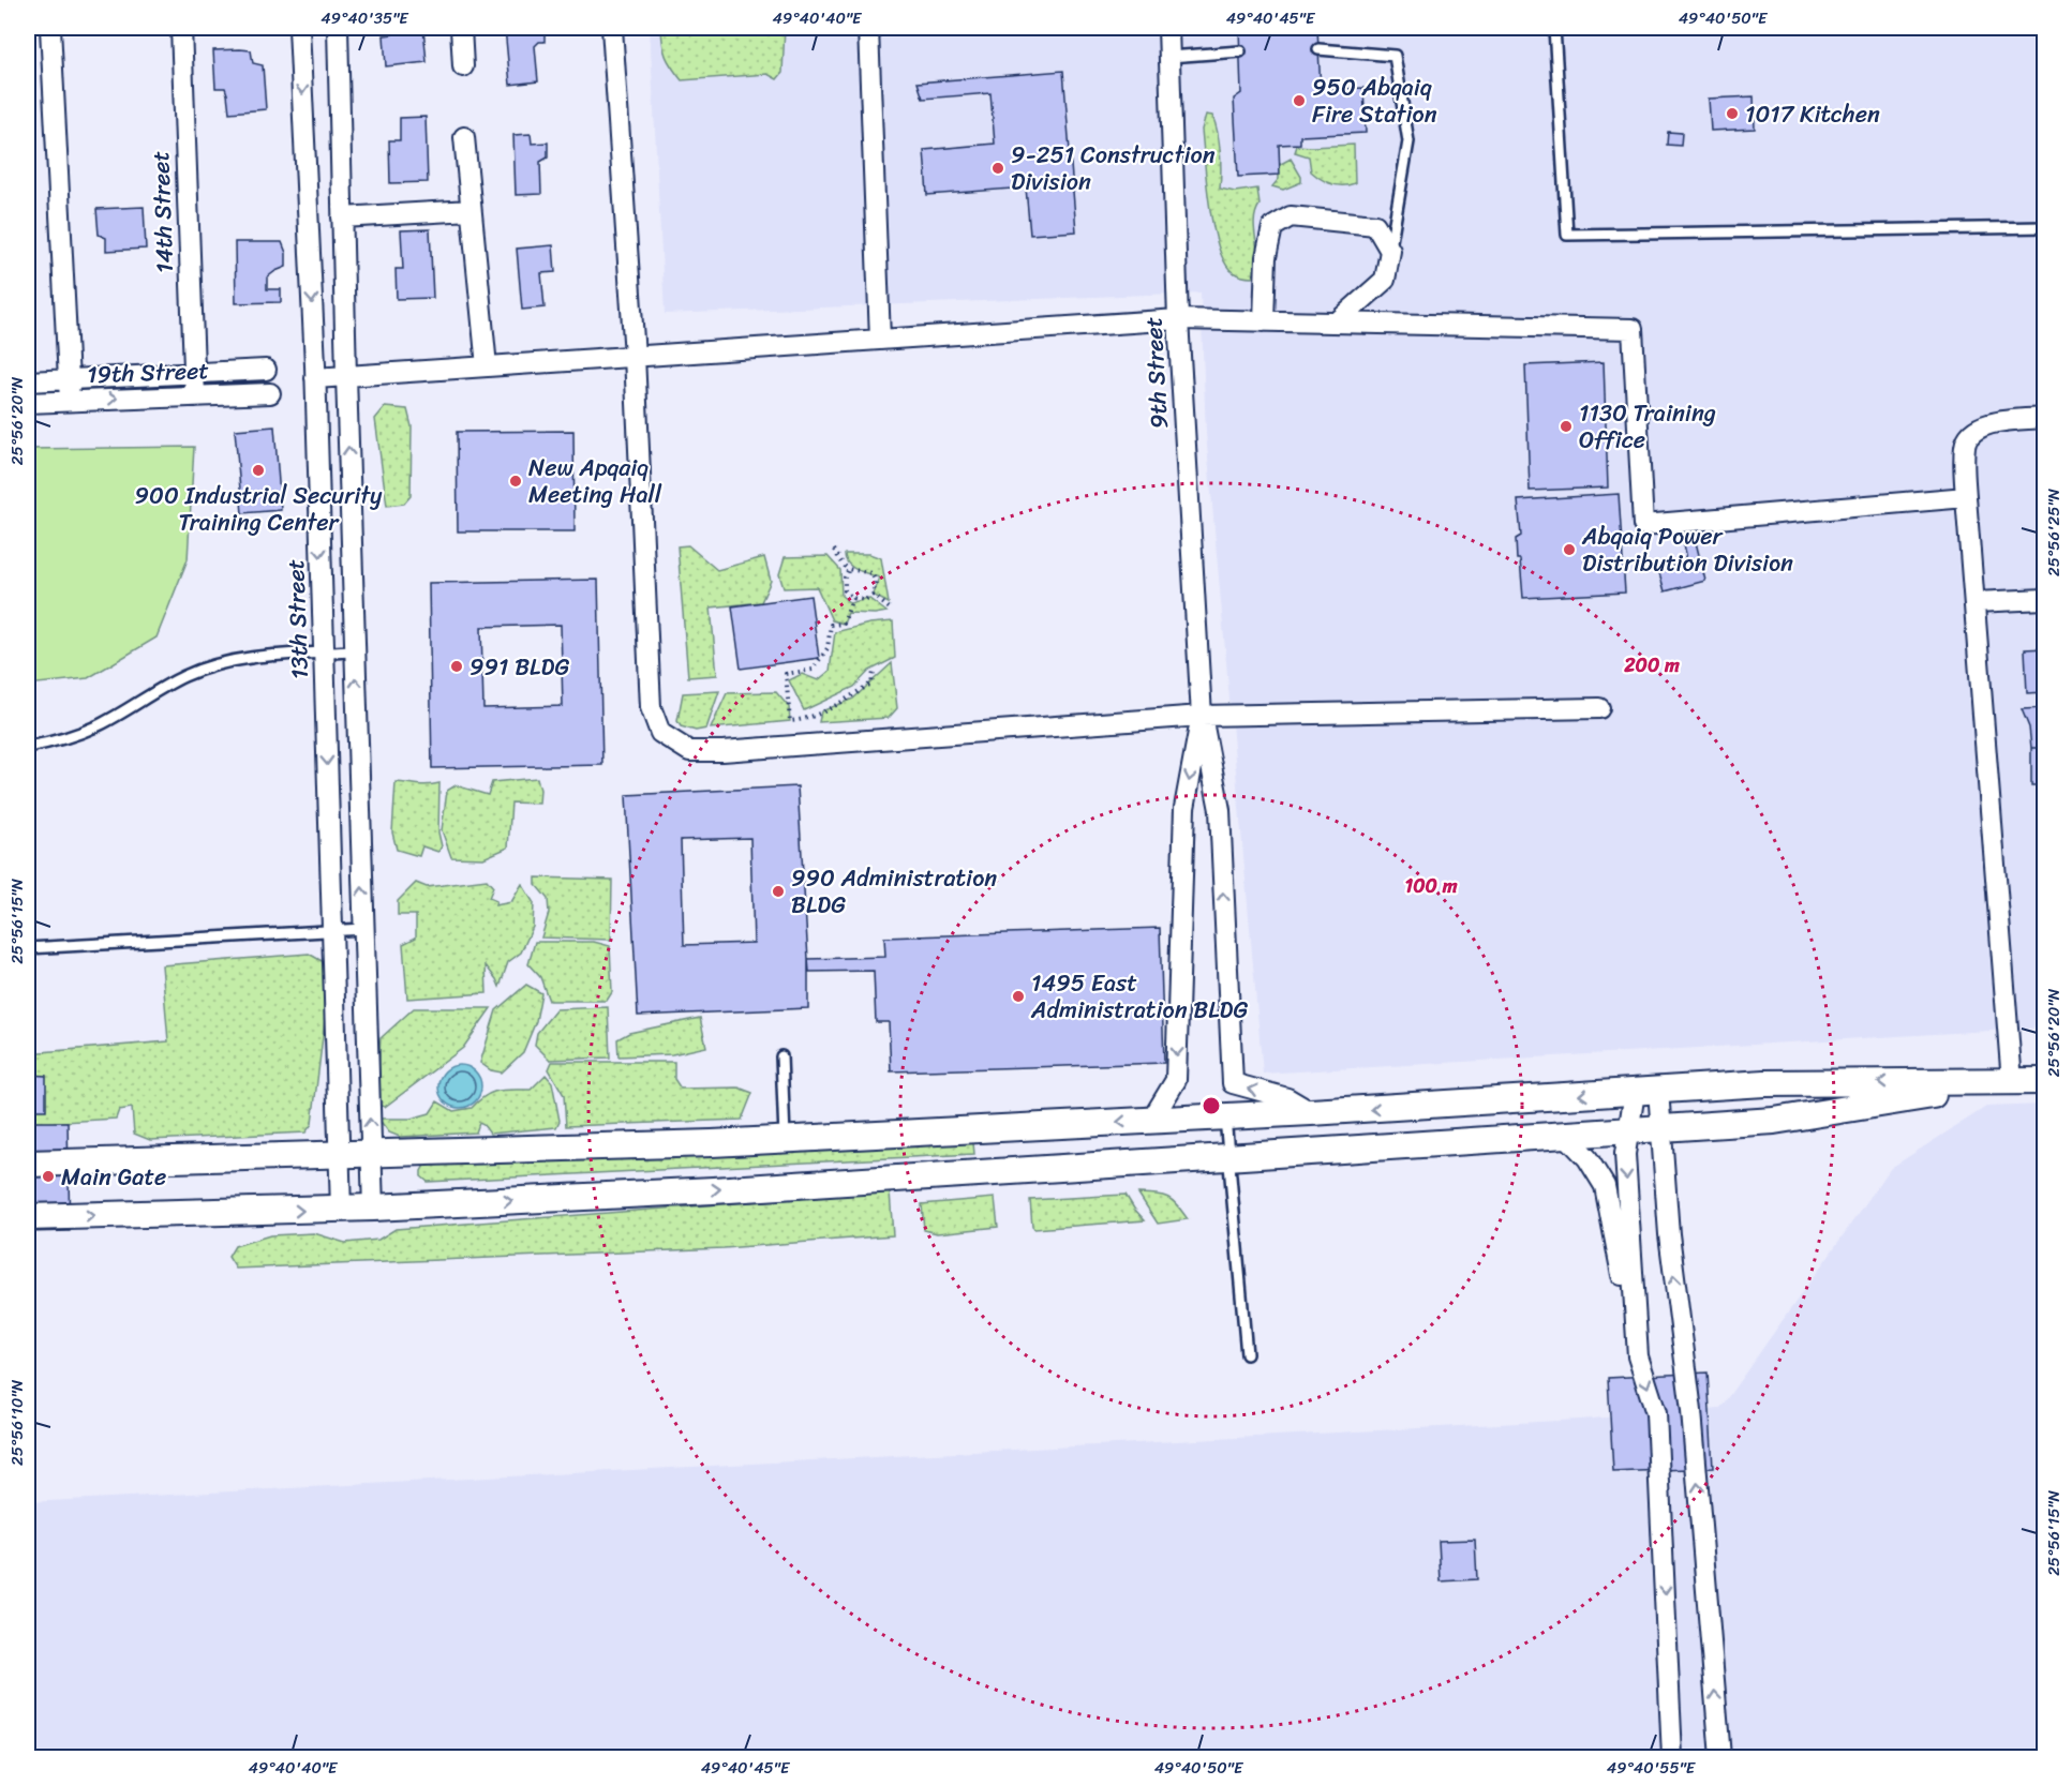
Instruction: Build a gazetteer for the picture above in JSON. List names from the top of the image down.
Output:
{
  "streets": {
    "street": [
      "14th Street",
      "19th Street",
      "9th Street",
      "13th Street"
    ]
  },
  "crossings": [
    ["14th Street", "19th Street"]
  ],
  "places": [
    "950 Abqaiq Fire Station",
    "1017 Kitchen",
    "9-251 Construction Division",
    "1130 Training Office",
    "900 Industrial Security Training Center",
    "New Apqaiq Meeting Hall",
    "Abqaiq Power Distribution Division",
    "991 BLDG",
    "990 Administration BLDG",
    "1495 East Administration BLDG",
    "Main Gate"
  ],
  "coordinates": [
    "49°40'35\"E",
    "49°40'40\"E",
    "49°40'45\"E",
    "49°40'50\"E",
    "25°56'20\"N",
    "25°56'25\"N",
    "25°56'15\"N",
    "25°56'10\"N",
    "49°40'55\"E"
  ],
  "rings": ["200 m", "100 m"]
}
